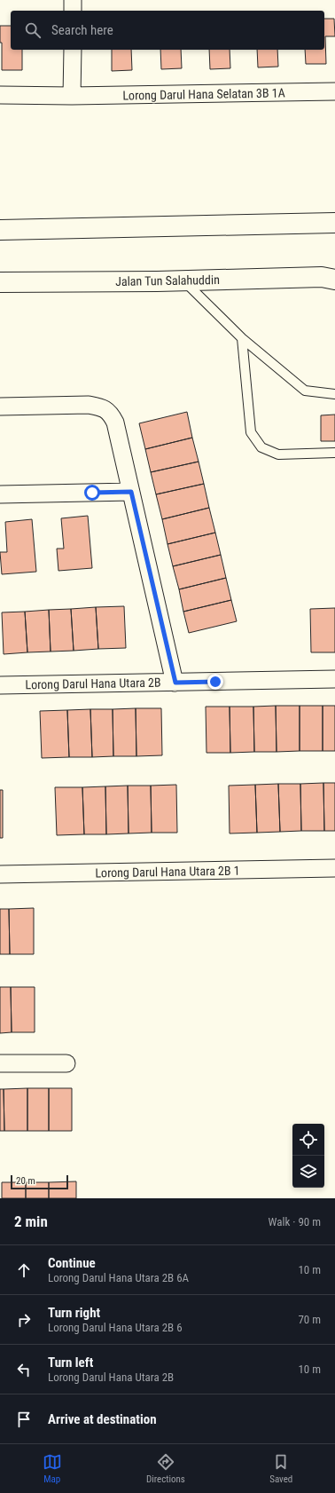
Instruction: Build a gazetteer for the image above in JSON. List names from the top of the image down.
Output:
{
  "streets": {
    "highway": ["Jalan Tun Salahuddin"],
    "street": ["Lorong Darul Hana Selatan 3B 1A", "Lorong Darul Hana Utara 2B", "Lorong Darul Hana Utara 2B 1"]
  },
  "scale_bar": "20 m",
  "page": {
    "search": "Search here",
    "scale": "20 m",
    "heading": ["2 min", "Walk · 90 m"],
    "list": [
      ["Continue", "Lorong Darul Hana Utara 2B 6A", "10 m"],
      ["Turn right", "Lorong Darul Hana Utara 2B 6", "70 m"],
      ["Turn left", "Lorong Darul Hana Utara 2B", "10 m"],
      "Arrive at destination"
    ],
    "nav": ["Map", "Directions", "Saved"]
  }
}
